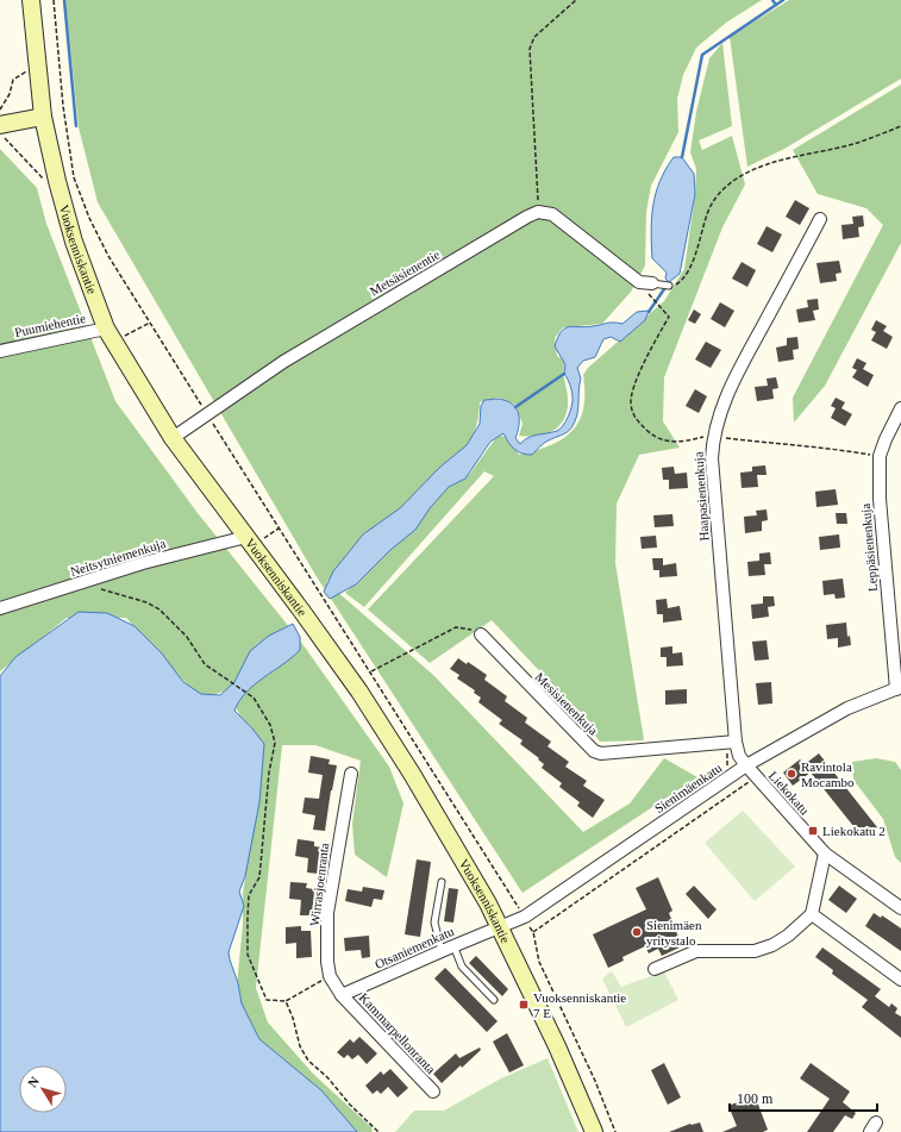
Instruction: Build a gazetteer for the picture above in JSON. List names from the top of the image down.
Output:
{
  "streets": {
    "street": [
      "Vuoksenniskantie",
      "Metsäsienentie",
      "Puumiehentie",
      "Haapasienenkuja",
      "Leppäsienenkuja",
      "Neitsytniemenkuja",
      "Mesisienenkuja",
      "Sienimäenkatu",
      "Liekokatu",
      "Wirrasjoenranta",
      "Otsaniemenkatu",
      "Kammarpellonranta"
    ]
  },
  "crossings": [
    ["Vuoksenniskantie", "Metsäsienentie"],
    ["Vuoksenniskantie", "Puumiehentie"],
    ["Vuoksenniskantie", "Neitsytniemenkuja"],
    ["Vuoksenniskantie", "Sienimäenkatu"],
    ["Vuoksenniskantie", "Otsaniemenkatu"],
    ["Haapasienenkuja", "Mesisienenkuja"],
    ["Haapasienenkuja", "Sienimäenkatu"],
    ["Haapasienenkuja", "Liekokatu"],
    ["Leppäsienenkuja", "Sienimäenkatu"],
    ["Sienimäenkatu", "Liekokatu"],
    ["Sienimäenkatu", "Otsaniemenkatu"],
    ["Wirrasjoenranta", "Otsaniemenkatu"],
    ["Wirrasjoenranta", "Kammarpellonranta"],
    ["Otsaniemenkatu", "Kammarpellonranta"]
  ],
  "places": {
    "other": ["Ravintola Mocambo", "Sienimäen yritystalo"],
    "transit": ["Liekokatu 2", "Vuoksenniskantie 7 E"]
  },
  "scale_bar": "100 m",
  "north": "top left"
}
